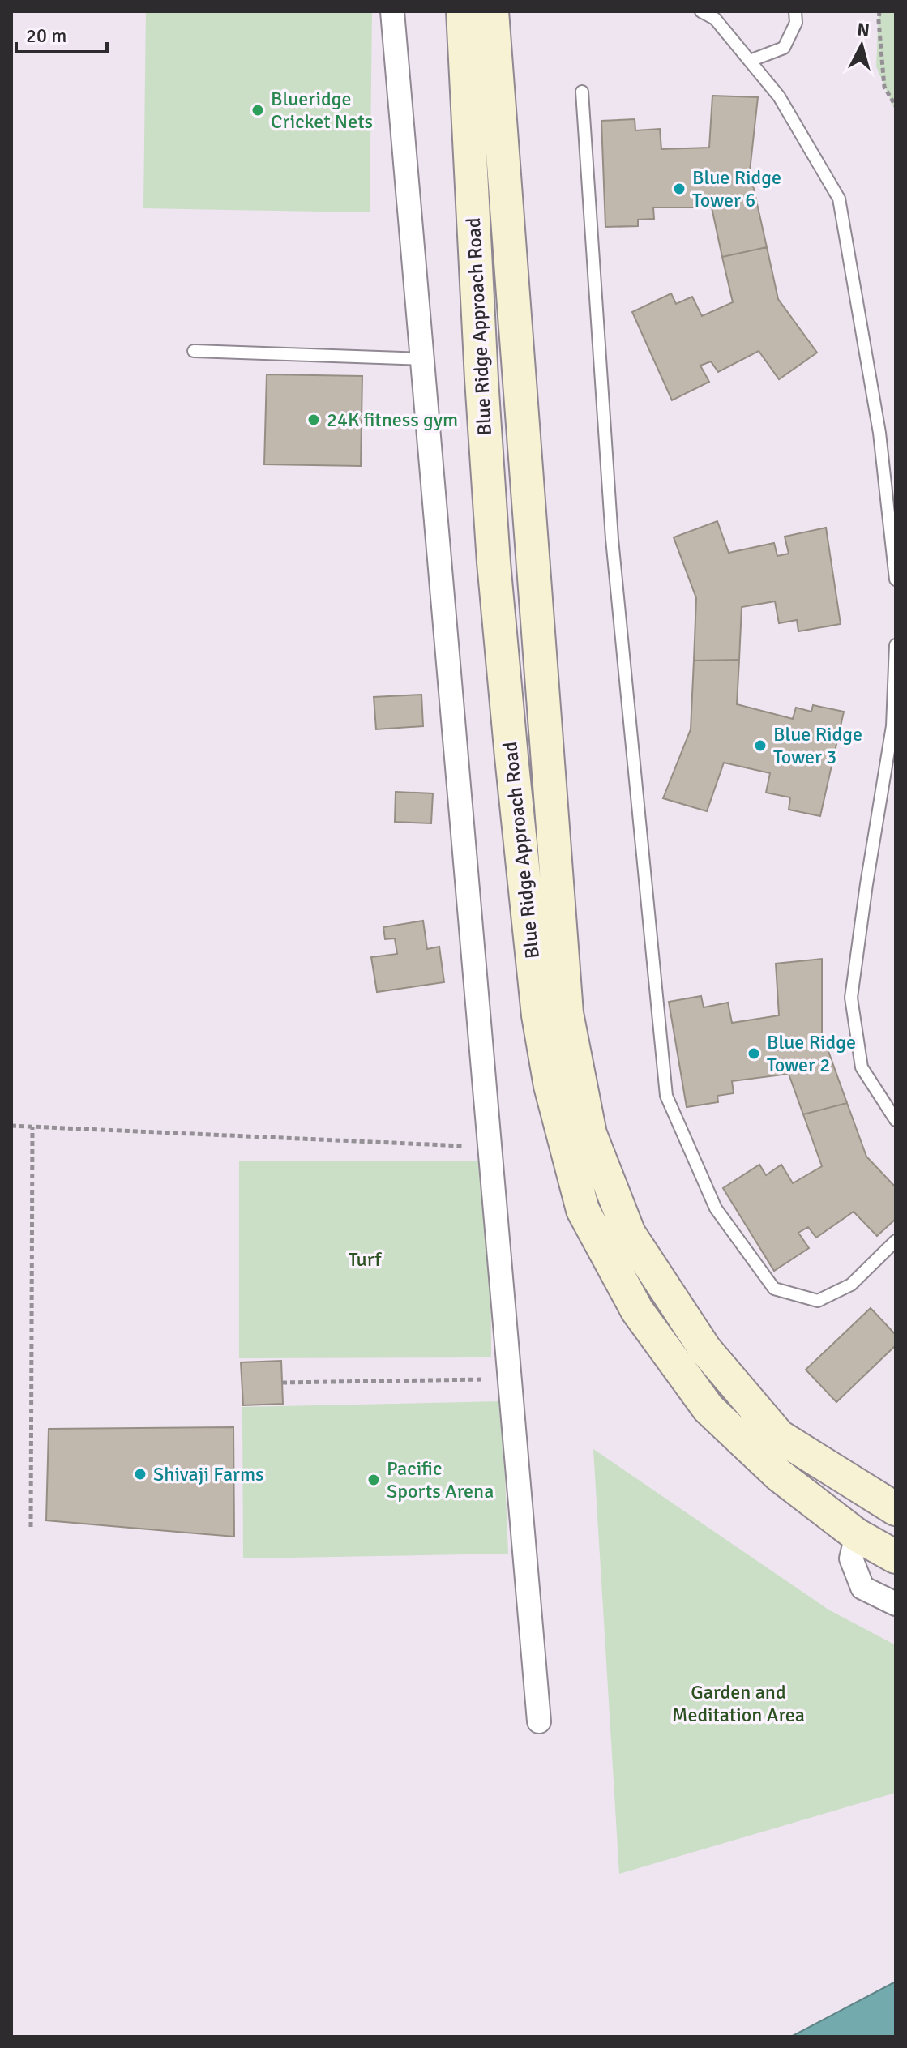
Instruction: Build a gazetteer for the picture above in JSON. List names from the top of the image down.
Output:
{
  "streets": {
    "street": ["Blue Ridge Approach Road"]
  },
  "parks": ["Turf", "Garden and Meditation Area"],
  "places": [
    "Blueridge Cricket Nets",
    "Blue Ridge Tower 6",
    "24K fitness gym",
    "Blue Ridge Tower 3",
    "Blue Ridge Tower 2",
    "Shivaji Farms",
    "Pacific Sports Arena"
  ],
  "scale_bar": "20 m",
  "north": "top"
}
